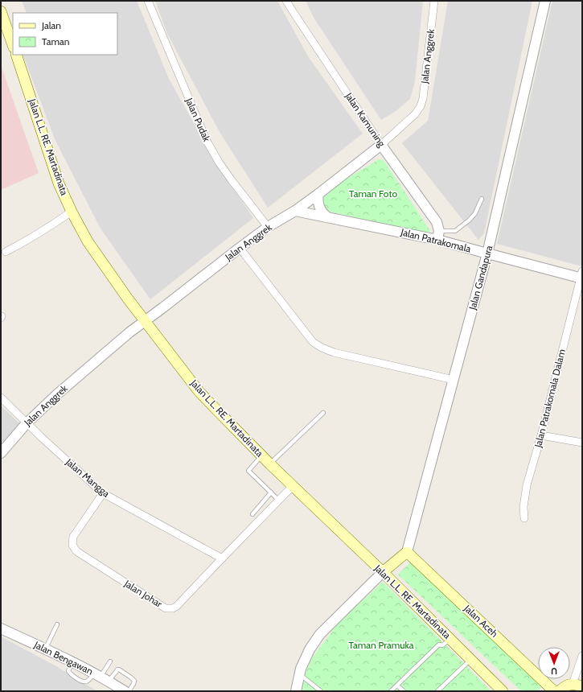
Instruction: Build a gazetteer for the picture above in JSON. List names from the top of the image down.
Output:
{
  "streets": {
    "main road": ["Jalan L.L. RE. Martadinata", "Jalan Aceh"],
    "street": [
      "Jalan Anggrek",
      "Jalan Pudak",
      "Jalan Kamuning",
      "Jalan Patrakomala",
      "Jalan Gandapura",
      "Jalan Patrakomala Dalam",
      "Jalan Mangga",
      "Jalan Johar",
      "Jalan Bengawan"
    ]
  },
  "crossings": [
    ["Jalan Anggrek", "Jalan Pudak"],
    ["Jalan Anggrek", "Jalan Kamuning"],
    ["Jalan Anggrek", "Jalan L.L. RE. Martadinata"],
    ["Jalan Anggrek", "Jalan Patrakomala"],
    ["Jalan Anggrek", "Jalan Mangga"],
    ["Jalan Kamuning", "Jalan Patrakomala"],
    ["Jalan L.L. RE. Martadinata", "Jalan Johar"],
    ["Jalan Patrakomala", "Jalan Gandapura"],
    ["Jalan Patrakomala", "Jalan Patrakomala Dalam"],
    ["Jalan Gandapura", "Jalan Aceh"],
    ["Jalan Mangga", "Jalan Johar"]
  ],
  "parks": ["Taman Foto", "Taman Pramuka"],
  "legend": ["Jalan", "Taman"],
  "north": "bottom"
}
